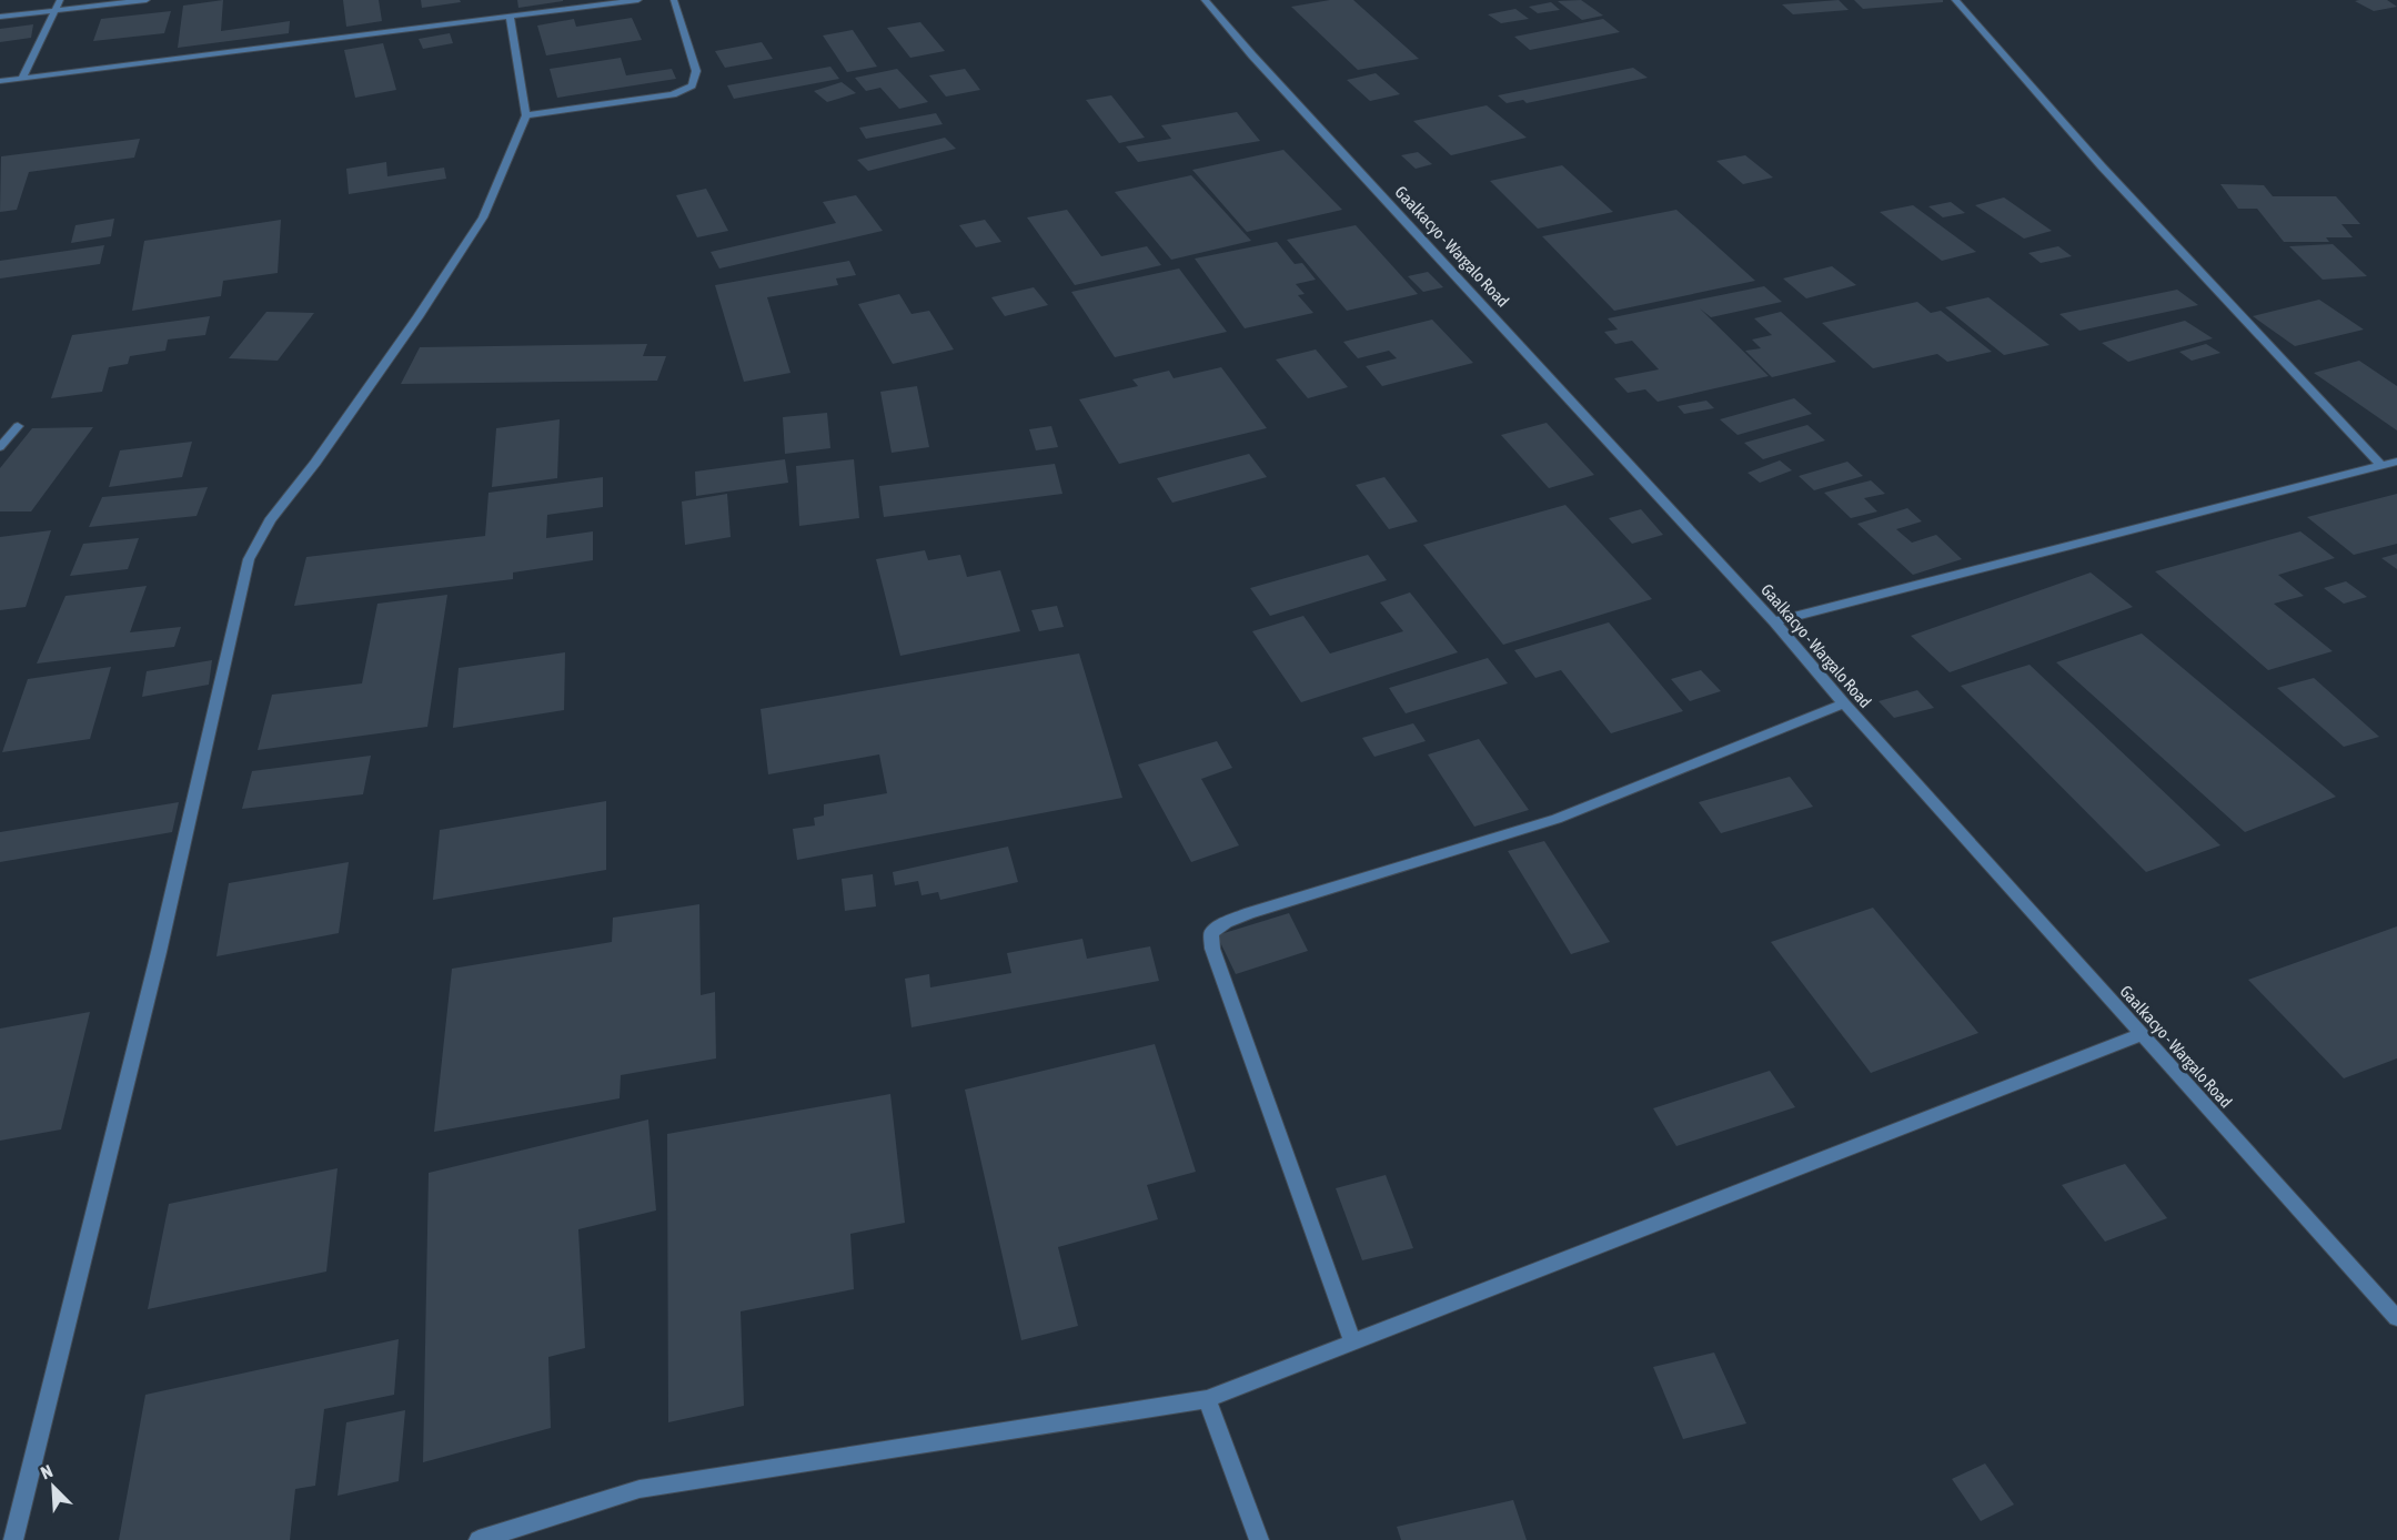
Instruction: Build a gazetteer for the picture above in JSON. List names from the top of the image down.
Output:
{
  "streets": {
    "street": ["Gaalkacyo - Wargalo Road"]
  },
  "north": "top left"
}
